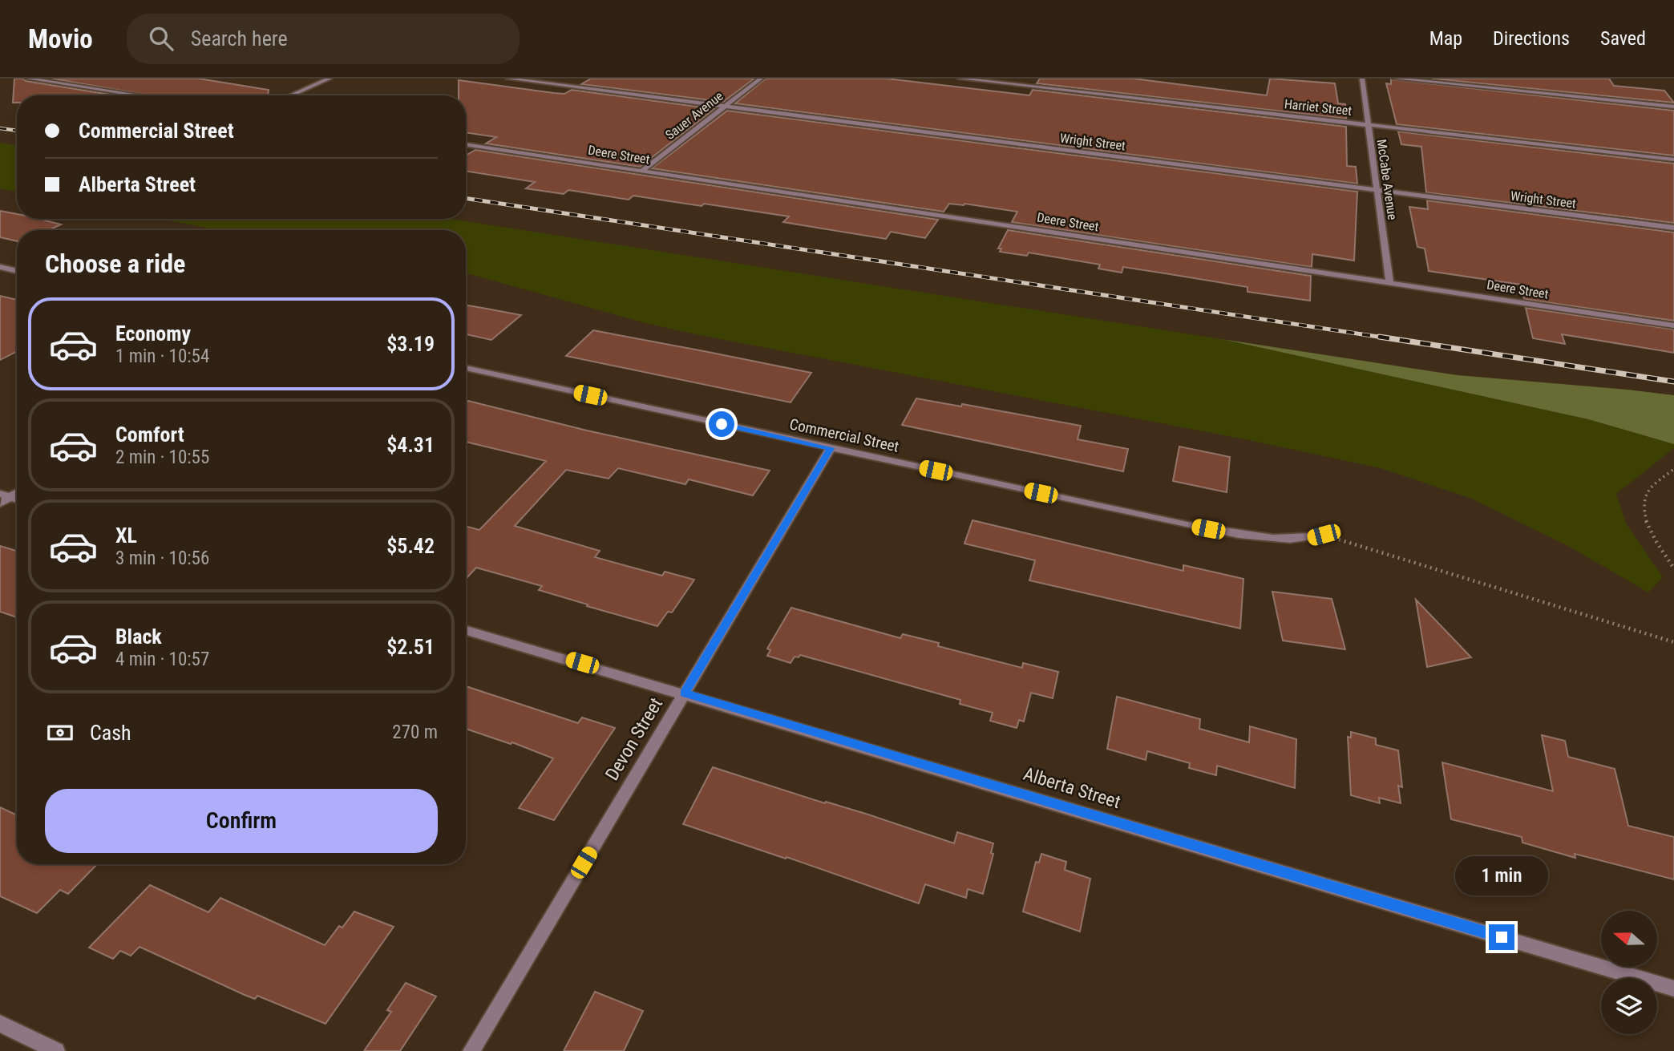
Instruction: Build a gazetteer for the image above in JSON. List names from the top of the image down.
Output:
{
  "streets": {
    "street": [
      "Harriet Street",
      "Sauer Avenue",
      "Wright Street",
      "Deere Street",
      "McCabe Avenue",
      "Commercial Street",
      "Devon Street",
      "Alberta Street"
    ]
  },
  "crossings": [
    ["Harriet Street", "McCabe Avenue"],
    ["Sauer Avenue", "Wright Street"],
    ["Sauer Avenue", "Deere Street"],
    ["Wright Street", "McCabe Avenue"],
    ["Deere Street", "McCabe Avenue"],
    ["Commercial Street", "Devon Street"],
    ["Devon Street", "Alberta Street"]
  ],
  "north": "left",
  "page": {
    "header": "Movio",
    "search": "Search here",
    "nav": ["Map", "Directions", "Saved"],
    "banner": ["Commercial Street", "Alberta Street"],
    "heading": "Choose a ride",
    "list": [
      {
        "name": "Economy",
        "note": "1 min · 10:54",
        "value": "$3.19"
      },
      {
        "name": "Comfort",
        "note": "2 min · 10:55",
        "value": "$4.31"
      },
      {
        "name": "XL",
        "note": "3 min · 10:56",
        "value": "$5.42"
      },
      {
        "name": "Black",
        "note": "4 min · 10:57",
        "value": "$2.51"
      }
    ],
    "pay": ["Cash", "270 m"],
    "buttons": "Confirm",
    "bubble": "1 min"
  }
}
